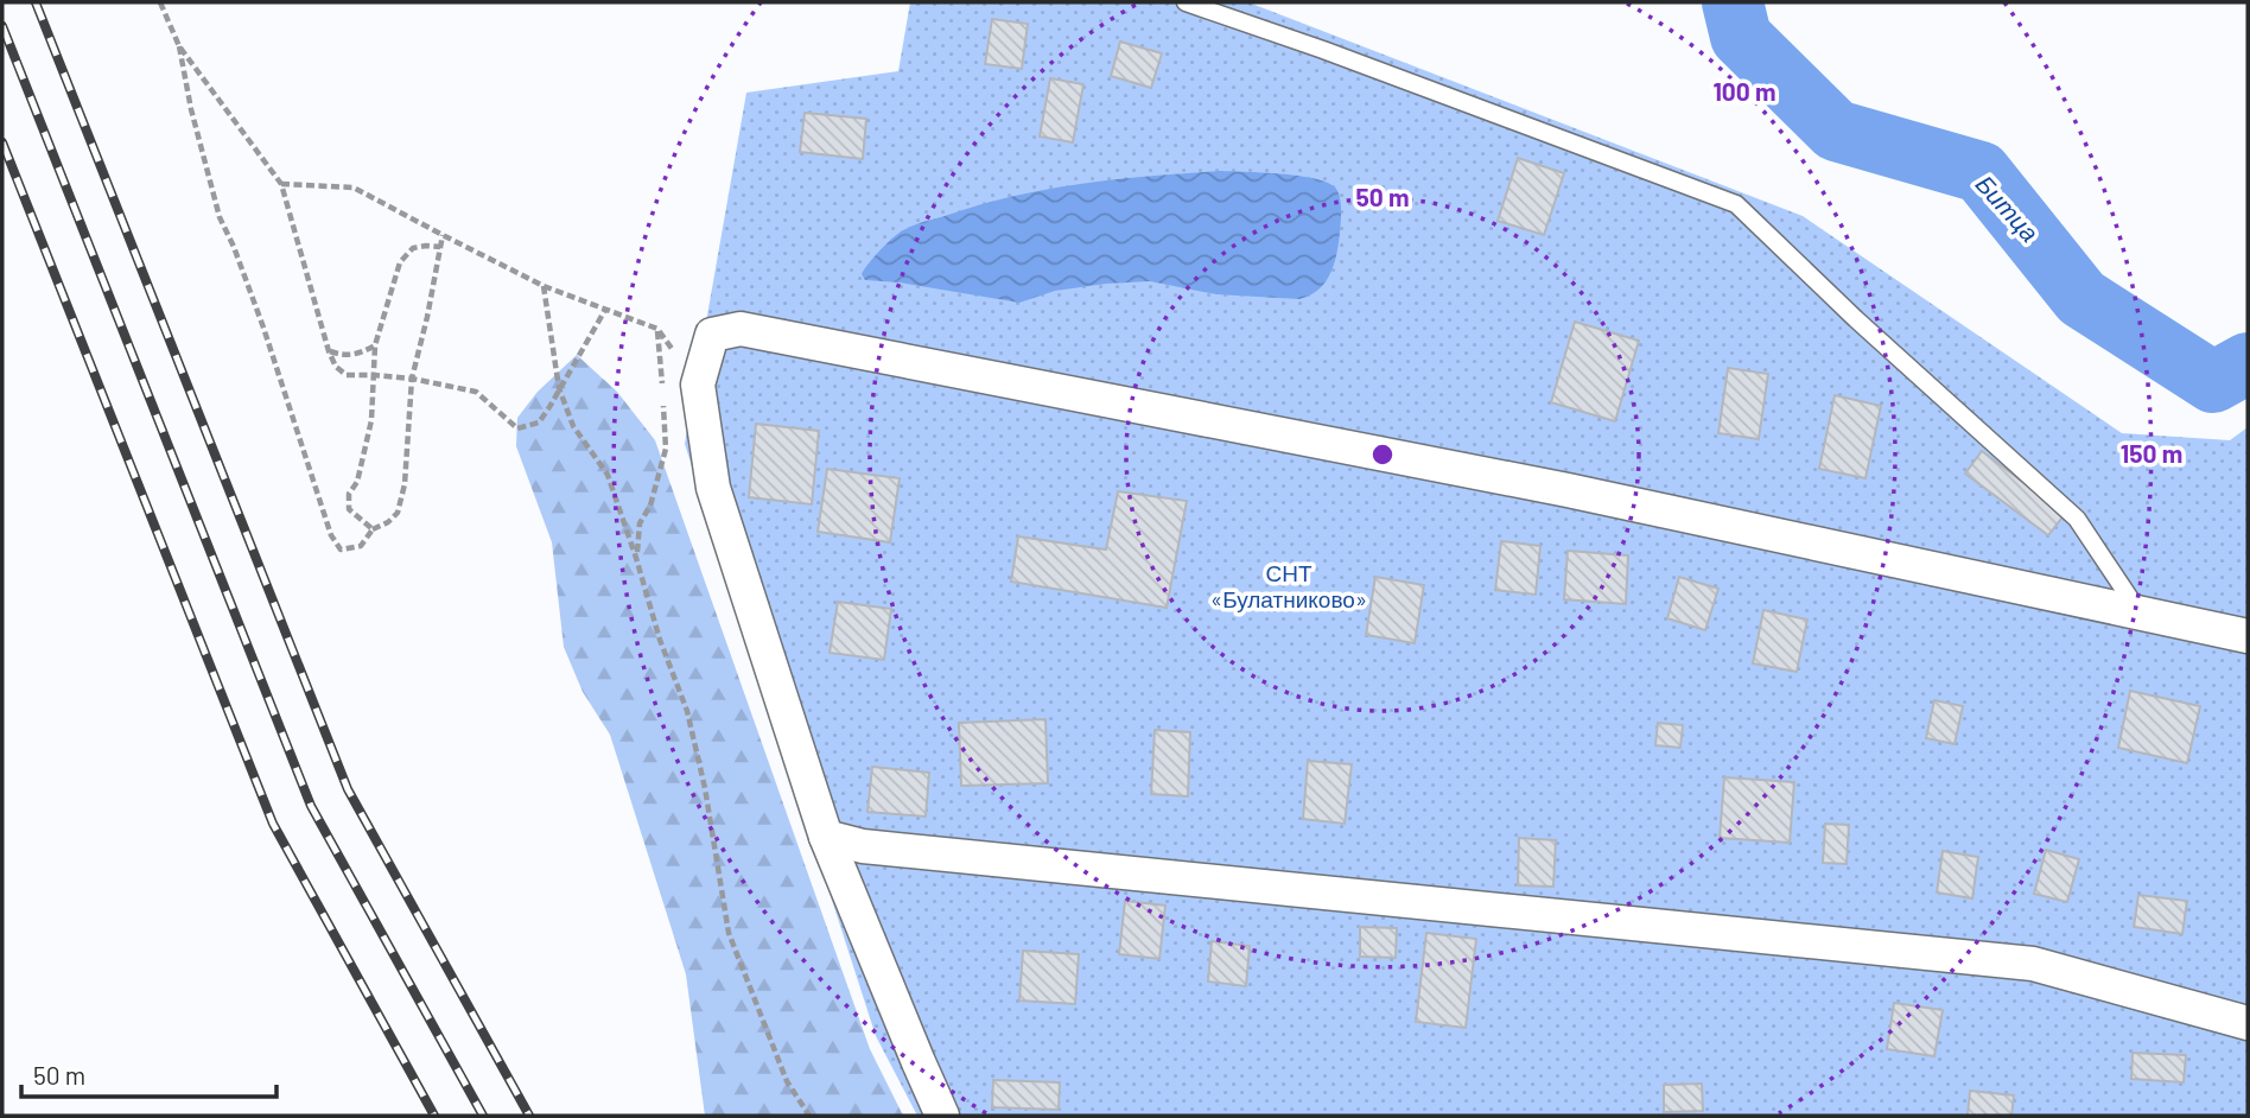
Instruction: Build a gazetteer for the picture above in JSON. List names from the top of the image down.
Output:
{
  "water": ["Битца"],
  "parks": ["СНТ «Булатниково»"],
  "scale_bar": "50 m",
  "rings": ["100 m", "50 m", "150 m"]
}
